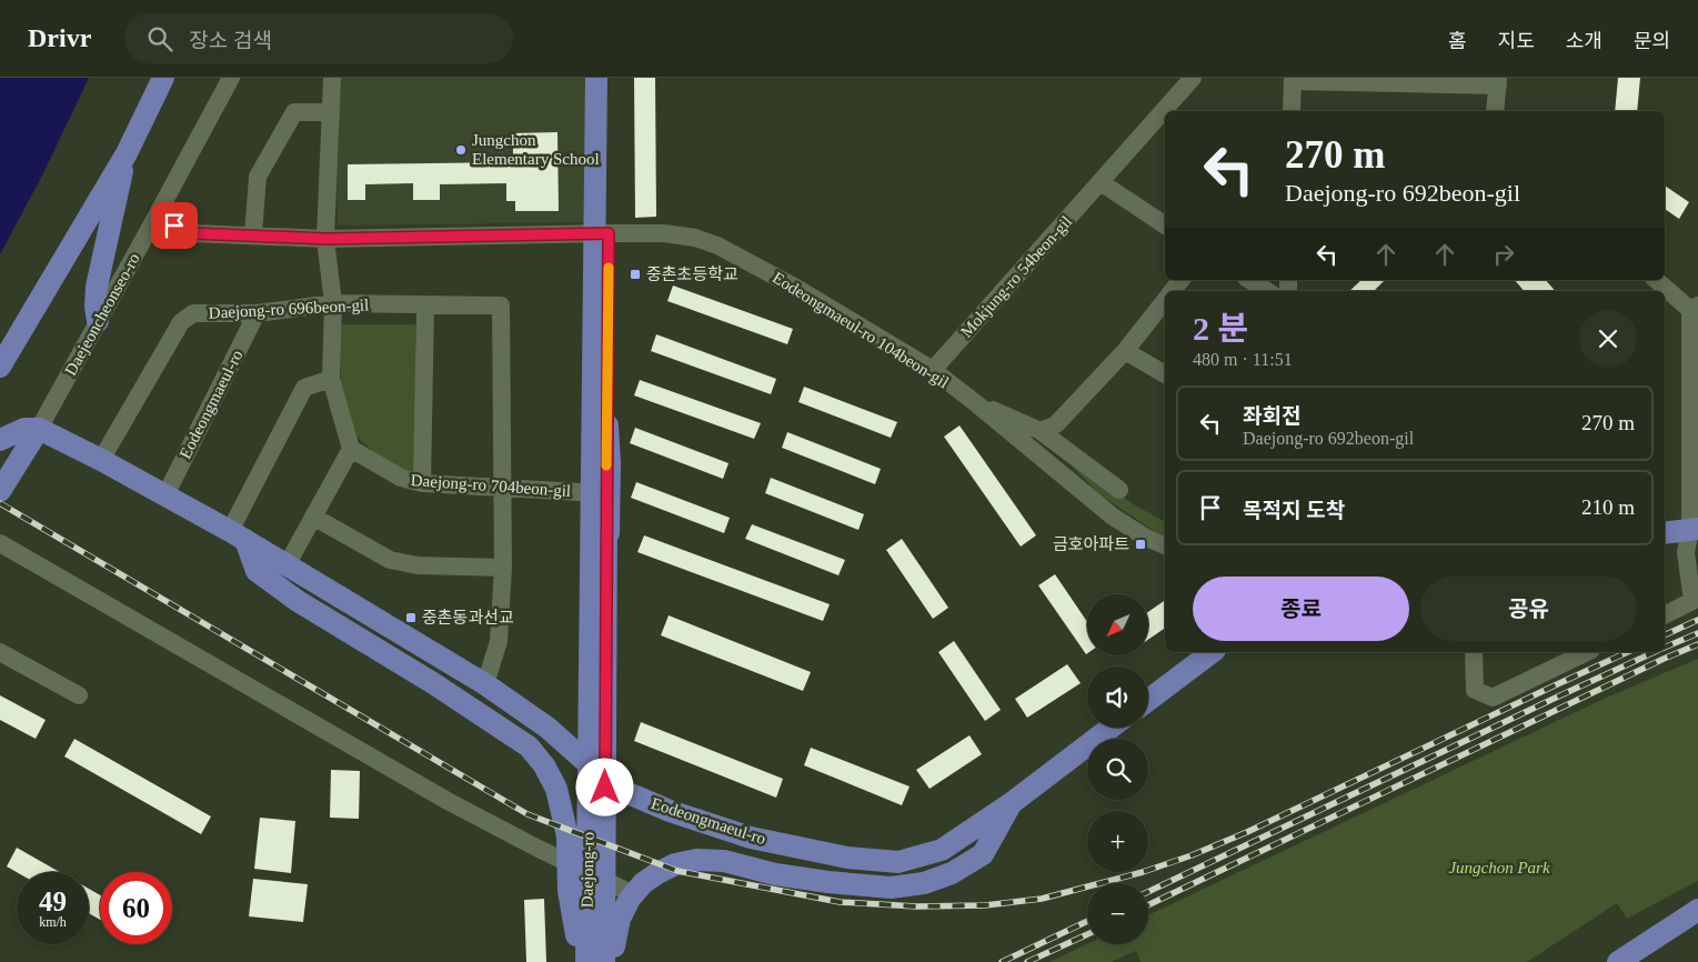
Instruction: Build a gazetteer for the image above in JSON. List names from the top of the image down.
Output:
{
  "streets": {
    "main road": ["Daejeoncheonseo-ro", "Eodeongmaeul-ro", "Daejong-ro"],
    "street": [
      "Mokjung-ro 54beon-gil",
      "Daejong-ro 696beon-gil",
      "Eodeongmaeul-ro 104beon-gil",
      "Daejong-ro 704beon-gil"
    ]
  },
  "crossings": [
    ["Mokjung-ro 54beon-gil", "Eodeongmaeul-ro 104beon-gil"],
    ["Daejong-ro 696beon-gil", "Eodeongmaeul-ro"],
    ["Daejong-ro 696beon-gil", "Daejong-ro 704beon-gil"],
    ["Daejeoncheonseo-ro", "Eodeongmaeul-ro 104beon-gil"],
    ["Daejeoncheonseo-ro", "Eodeongmaeul-ro"],
    ["Eodeongmaeul-ro 104beon-gil", "Daejong-ro"]
  ],
  "parks": ["Jungchon Park"],
  "places": {
    "other": ["Jungchon Elementary School"],
    "transit": ["중촌초등학교", "금호아파트", "중촌동과선교"]
  },
  "north": "bottom left",
  "page": {
    "header": "Drivr",
    "search": "장소 검색",
    "nav": [
      "홈",
      "지도",
      "소개",
      "문의"
    ],
    "turn": ["270 m", "Daejong-ro 692beon-gil"],
    "heading": ["2 분", "480 m · 11:51"],
    "list": [
      {
        "name": "좌회전",
        "note": "Daejong-ro 692beon-gil",
        "value": "270 m"
      },
      {
        "name": "목적지 도착",
        "value": "210 m"
      }
    ],
    "buttons": ["종료", "공유"],
    "map_buttons": ["+", "−"],
    "speed": "49 km/h",
    "limit": "60"
  }
}
